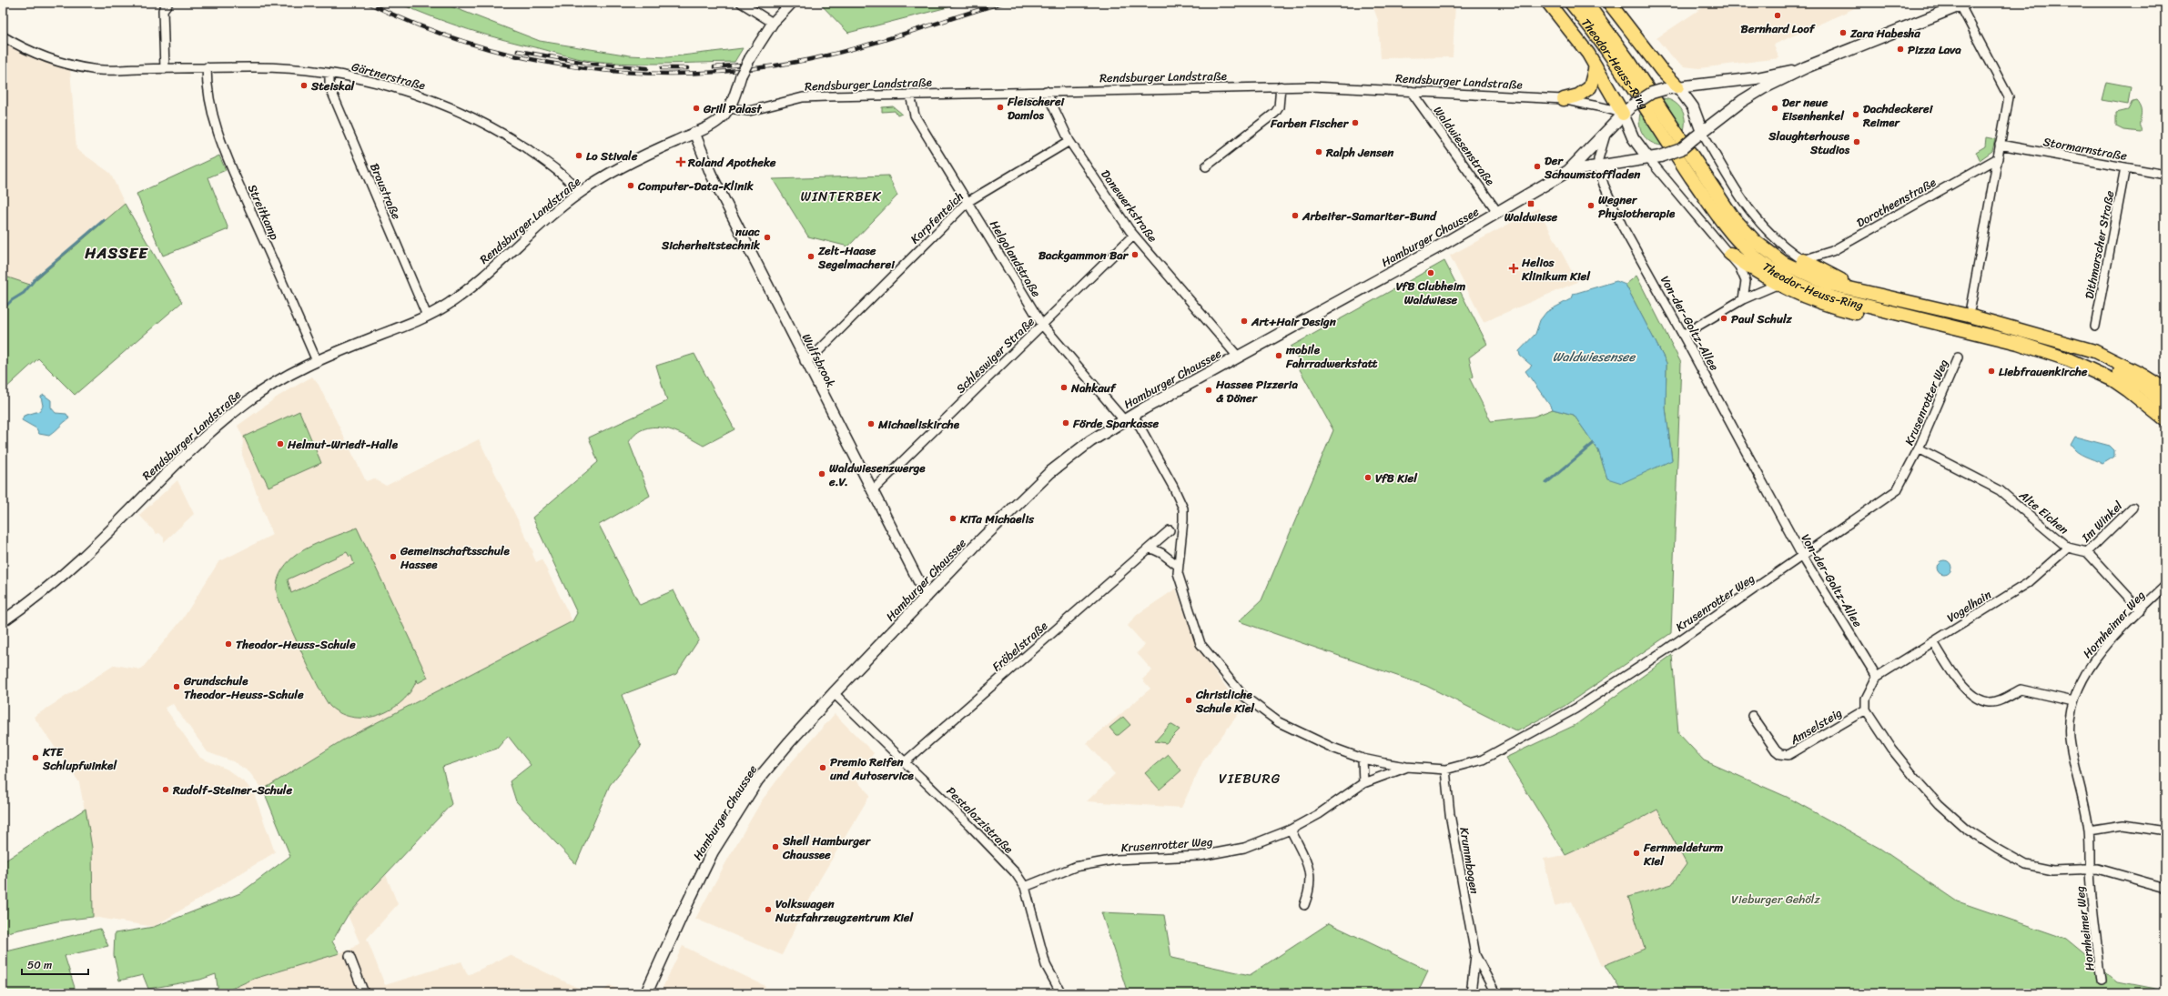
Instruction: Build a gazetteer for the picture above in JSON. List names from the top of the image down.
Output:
{
  "streets": {
    "highway": ["Theodor-Heuss-Ring"],
    "main road": ["Hamburger Chaussee"],
    "street": [
      "Gärtnerstraße",
      "Rendsburger Landstraße",
      "Waldwiesenstraße",
      "Stormarnstraße",
      "Braustraße",
      "Dorotheenstraße",
      "Danewerkstraße",
      "Streitkamp",
      "Karpfenteich",
      "Dithmarscher Straße",
      "Helgolandstraße",
      "Von-der-Goltz-Allee",
      "Schleswiger Straße",
      "Wulfsbrook",
      "Krusenrotter Weg",
      "Alte Eichen",
      "Im Winkel",
      "Vogelhain",
      "Hornheimer Weg",
      "Fröbelstraße",
      "Amselsteig",
      "Pestalozzistraße",
      "Krummbogen"
    ]
  },
  "crossings": [
    ["Theodor-Heuss-Ring", "Rendsburger Landstraße"],
    ["Theodor-Heuss-Ring", "Dorotheenstraße"],
    ["Theodor-Heuss-Ring", "Hamburger Chaussee"],
    ["Gärtnerstraße", "Rendsburger Landstraße"],
    ["Gärtnerstraße", "Braustraße"],
    ["Gärtnerstraße", "Streitkamp"],
    ["Rendsburger Landstraße", "Waldwiesenstraße"],
    ["Rendsburger Landstraße", "Braustraße"],
    ["Rendsburger Landstraße", "Danewerkstraße"],
    ["Rendsburger Landstraße", "Streitkamp"],
    ["Rendsburger Landstraße", "Hamburger Chaussee"],
    ["Rendsburger Landstraße", "Helgolandstraße"],
    ["Rendsburger Landstraße", "Wulfsbrook"],
    ["Waldwiesenstraße", "Hamburger Chaussee"],
    ["Stormarnstraße", "Dithmarscher Straße"],
    ["Danewerkstraße", "Karpfenteich"],
    ["Danewerkstraße", "Hamburger Chaussee"],
    ["Danewerkstraße", "Schleswiger Straße"],
    ["Karpfenteich", "Helgolandstraße"],
    ["Karpfenteich", "Wulfsbrook"],
    ["Hamburger Chaussee", "Helgolandstraße"],
    ["Hamburger Chaussee", "Von-der-Goltz-Allee"],
    ["Hamburger Chaussee", "Wulfsbrook"],
    ["Hamburger Chaussee", "Krusenrotter Weg"],
    ["Hamburger Chaussee", "Pestalozzistraße"],
    ["Helgolandstraße", "Schleswiger Straße"],
    ["Von-der-Goltz-Allee", "Krusenrotter Weg"],
    ["Von-der-Goltz-Allee", "Vogelhain"],
    ["Schleswiger Straße", "Wulfsbrook"],
    ["Krusenrotter Weg", "Alte Eichen"],
    ["Krusenrotter Weg", "Pestalozzistraße"],
    ["Krusenrotter Weg", "Krummbogen"],
    ["Alte Eichen", "Im Winkel"],
    ["Alte Eichen", "Vogelhain"],
    ["Fröbelstraße", "Pestalozzistraße"]
  ],
  "districts": ["WINTERBEK", "HASSEE", "VIEBURG"],
  "water": ["Waldwiesensee"],
  "parks": ["Vieburger Gehölz"],
  "places": {
    "other": [
      "Bernhard Loof",
      "Zara Habesha",
      "Pizza Lava",
      "Steiskal",
      "Fleischerei Damlos",
      "Grill Palast",
      "Der neue Eisenhenkel",
      "Dachdeckerei Reimer",
      "Farben Fischer",
      "Slaughterhouse Studios",
      "Ralph Jensen",
      "Lo Stivale",
      "Der Schaumstoffladen",
      "Computer-Data-Klinik",
      "Wegner Physiotherapie",
      "Arbeiter-Samariter-Bund",
      "nuac Sicherheitstechnik",
      "Backgammon Bar",
      "Zelt-Haase Segelmacherei",
      "VfB Clubheim Waldwiese",
      "Paul Schulz",
      "Art+Hair Design",
      "mobile Fahrradwerkstatt",
      "Liebfrauenkirche",
      "Nahkauf",
      "Hassee Pizzeria & Döner",
      "Förde Sparkasse",
      "Michaeliskirche",
      "Helmut-Wriedt-Halle",
      "Waldwiesenzwerge e.V.",
      "VfB Kiel",
      "KiTa Michaelis",
      "Gemeinschaftsschule Hassee",
      "Theodor-Heuss-Schule",
      "Grundschule Theodor-Heuss-Schule",
      "Christliche Schule Kiel",
      "KTE Schlupfwinkel",
      "Premio Reifen und Autoservice",
      "Rudolf-Steiner-Schule",
      "Shell Hamburger Chaussee",
      "Fernmeldeturm Kiel",
      "Volkswagen Nutzfahrzeugzentrum Kiel"
    ],
    "health": ["Roland Apotheke", "Helios Klinikum Kiel"],
    "transit": ["Waldwiese"]
  },
  "scale_bar": "50 m"
}
